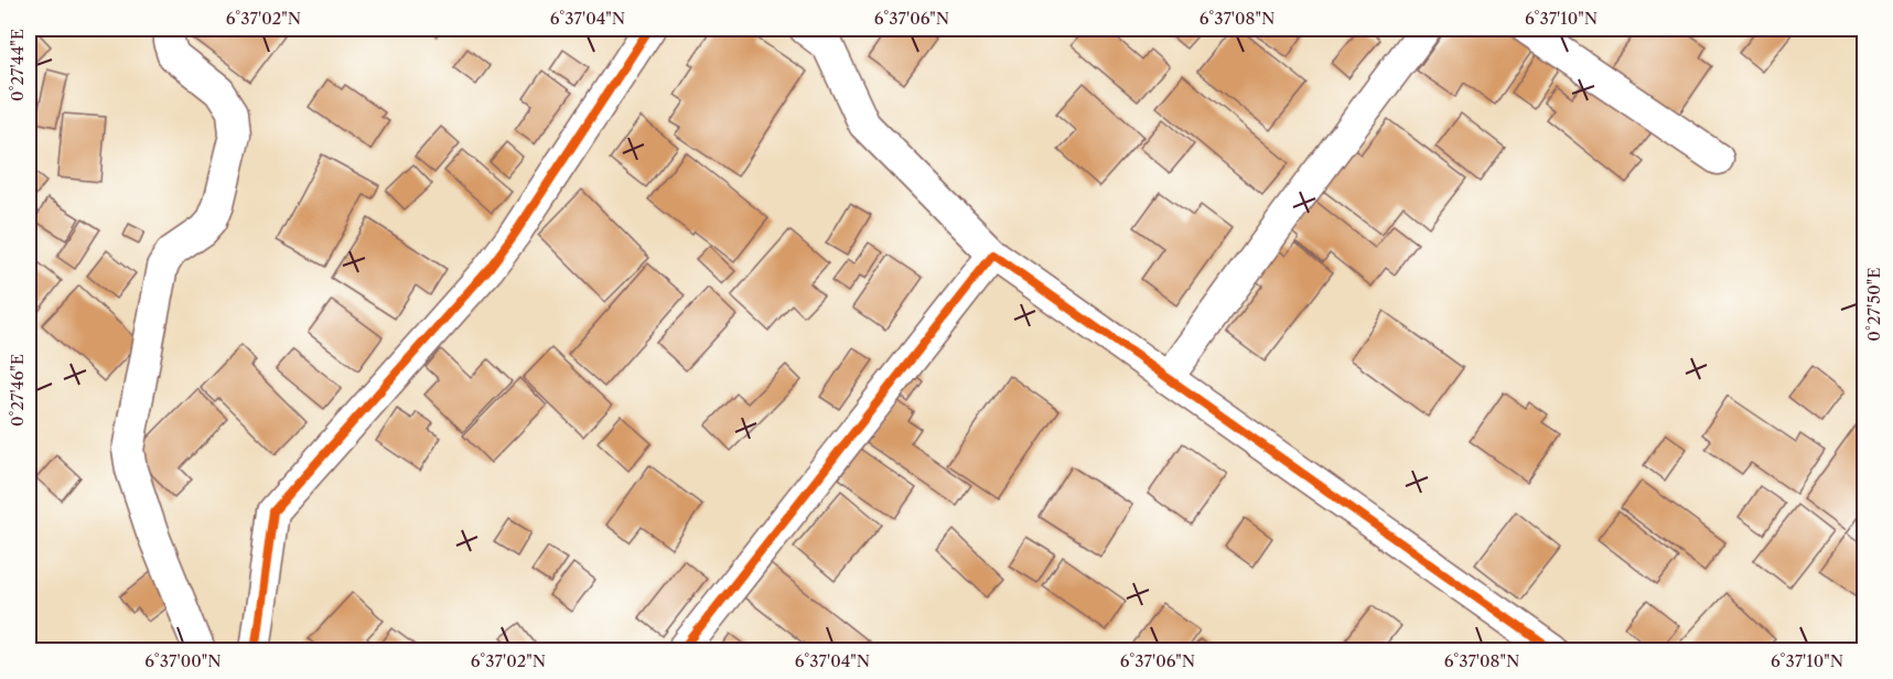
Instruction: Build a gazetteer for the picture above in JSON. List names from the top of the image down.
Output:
{
  "coordinates": [
    "6°37'02\"N",
    "6°37'04\"N",
    "6°37'06\"N",
    "6°37'08\"N",
    "6°37'10\"N",
    "0°27'44\"E",
    "0°27'50\"E",
    "0°27'46\"E",
    "6°37'00\"N"
  ]
}
